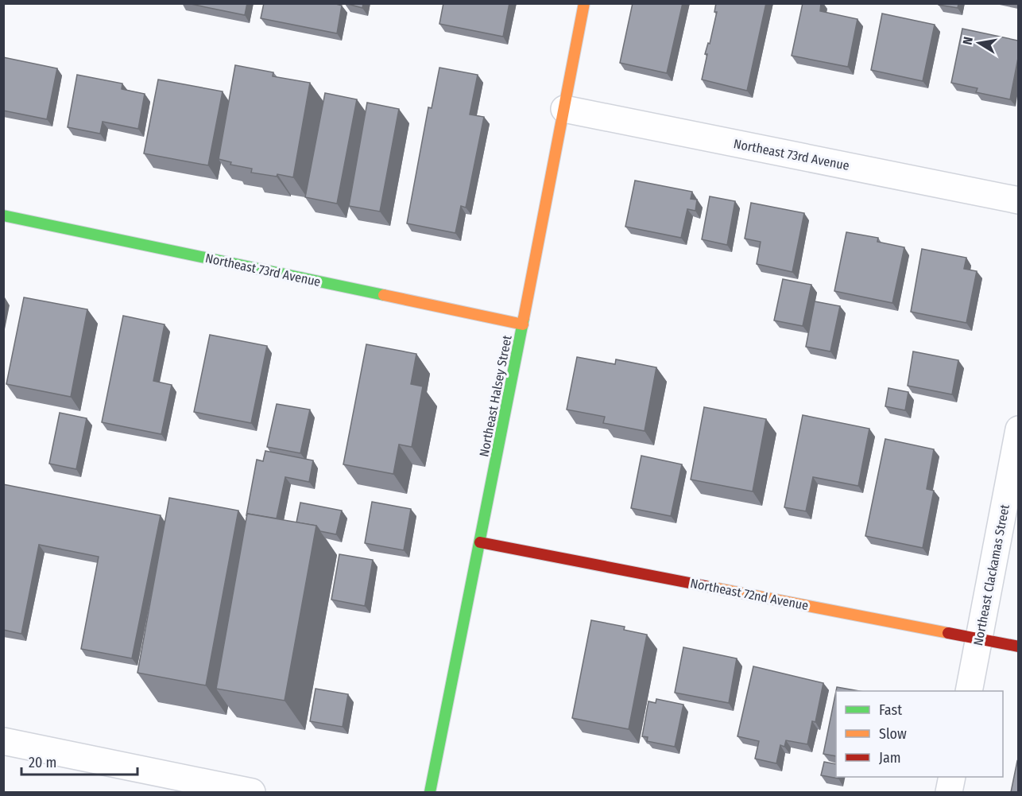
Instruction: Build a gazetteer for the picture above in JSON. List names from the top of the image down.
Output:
{
  "streets": {
    "street": [
      "Northeast 73rd Avenue",
      "Northeast Halsey Street",
      "Northeast Clackamas Street",
      "Northeast 72nd Avenue"
    ]
  },
  "crossings": [
    ["Northeast 73rd Avenue", "Northeast Halsey Street"],
    ["Northeast Halsey Street", "Northeast 72nd Avenue"],
    ["Northeast Clackamas Street", "Northeast 72nd Avenue"]
  ],
  "legend": ["Fast", "Slow", "Jam"],
  "scale_bar": "20 m",
  "north": "left"
}
